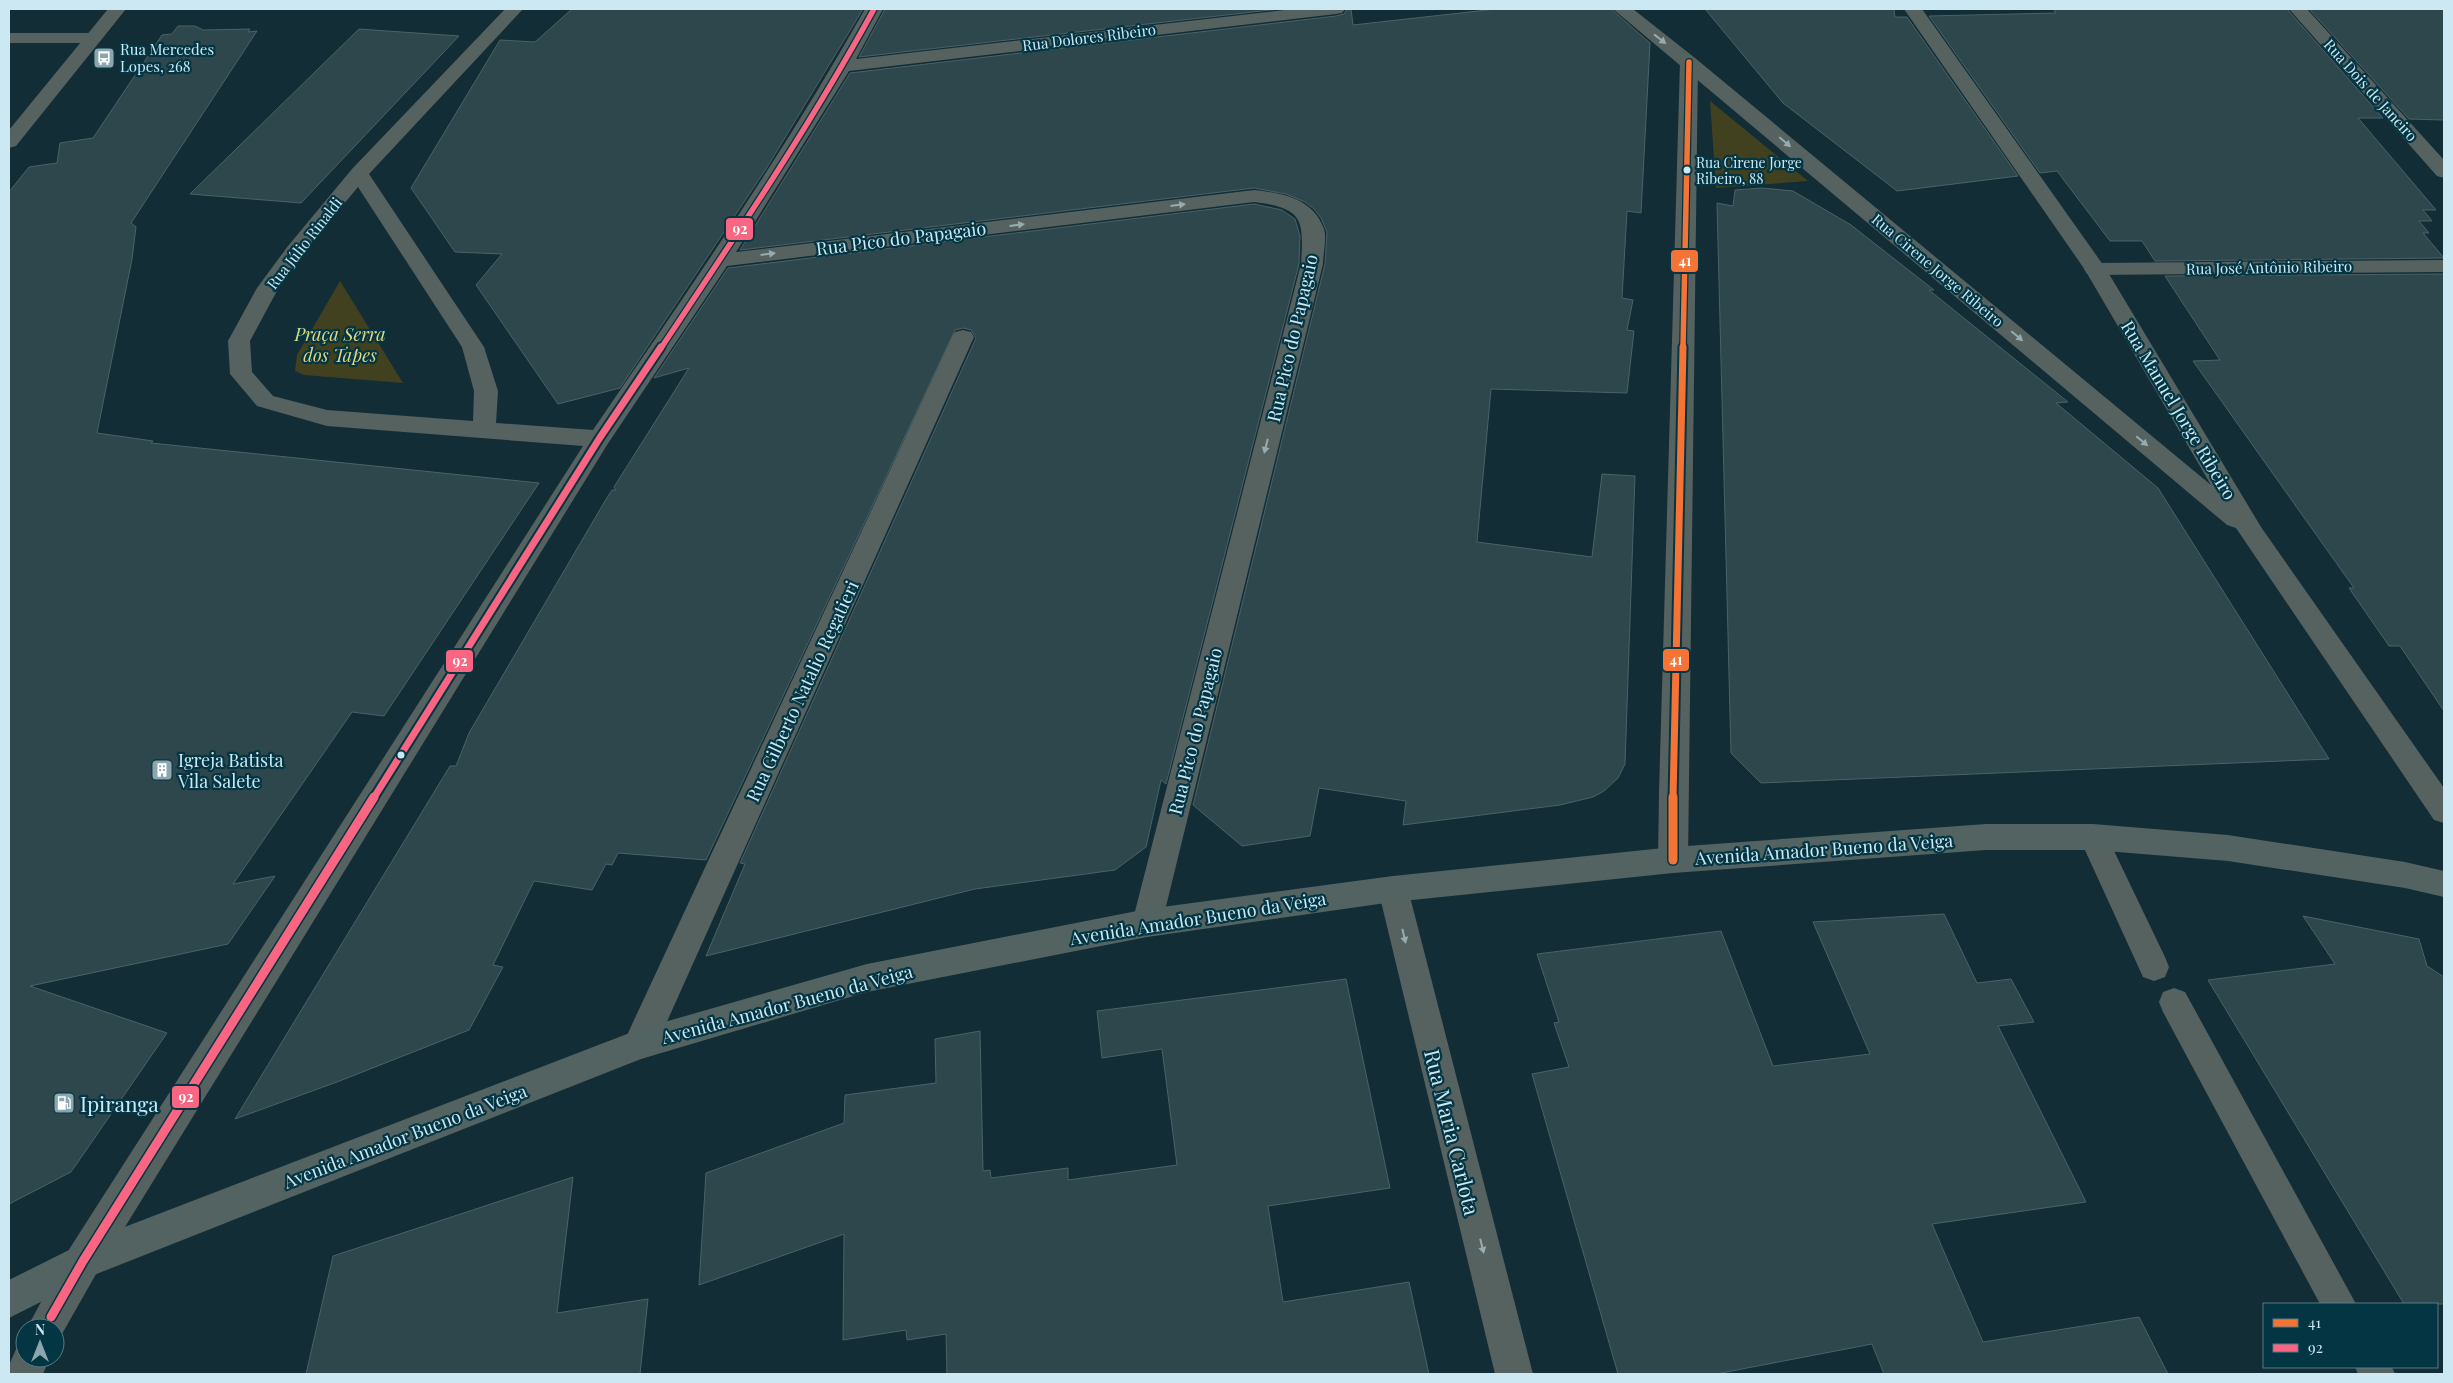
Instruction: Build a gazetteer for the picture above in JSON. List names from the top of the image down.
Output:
{
  "streets": {
    "main road": ["Avenida Amador Bueno da Veiga"],
    "street": [
      "Rua Dolores Ribeiro",
      "Rua Dois de Janeiro",
      "Rua Pico do Papagaio",
      "Rua Júlio Rinaldi",
      "Rua José Antônio Ribeiro",
      "Rua Cirene Jorge Ribeiro",
      "Rua Manuel Jorge Ribeiro",
      "Rua Gilberto Natalio Regatieri",
      "Rua Maria Carlota"
    ]
  },
  "crossings": [
    ["Rua Pico do Papagaio", "Avenida Amador Bueno da Veiga"],
    ["Rua José Antônio Ribeiro", "Rua Manuel Jorge Ribeiro"],
    ["Rua Cirene Jorge Ribeiro", "Rua Manuel Jorge Ribeiro"],
    ["Rua Gilberto Natalio Regatieri", "Avenida Amador Bueno da Veiga"],
    ["Avenida Amador Bueno da Veiga", "Rua Maria Carlota"]
  ],
  "one_way": ["Rua Cirene Jorge Ribeiro", "Rua Maria Carlota"],
  "parks": ["Praça Serra dos Tapes"],
  "places": {
    "bus stop": ["Rua Mercedes Lopes, 268"],
    "other": ["Rua Cirene Jorge Ribeiro, 88"],
    "building": ["Igreja Batista Vila Salete"],
    "fuel station": ["Ipiranga"]
  },
  "lines": ["transit line 92", "transit line 41"],
  "legend": ["41", "92"],
  "north": "top"
}
